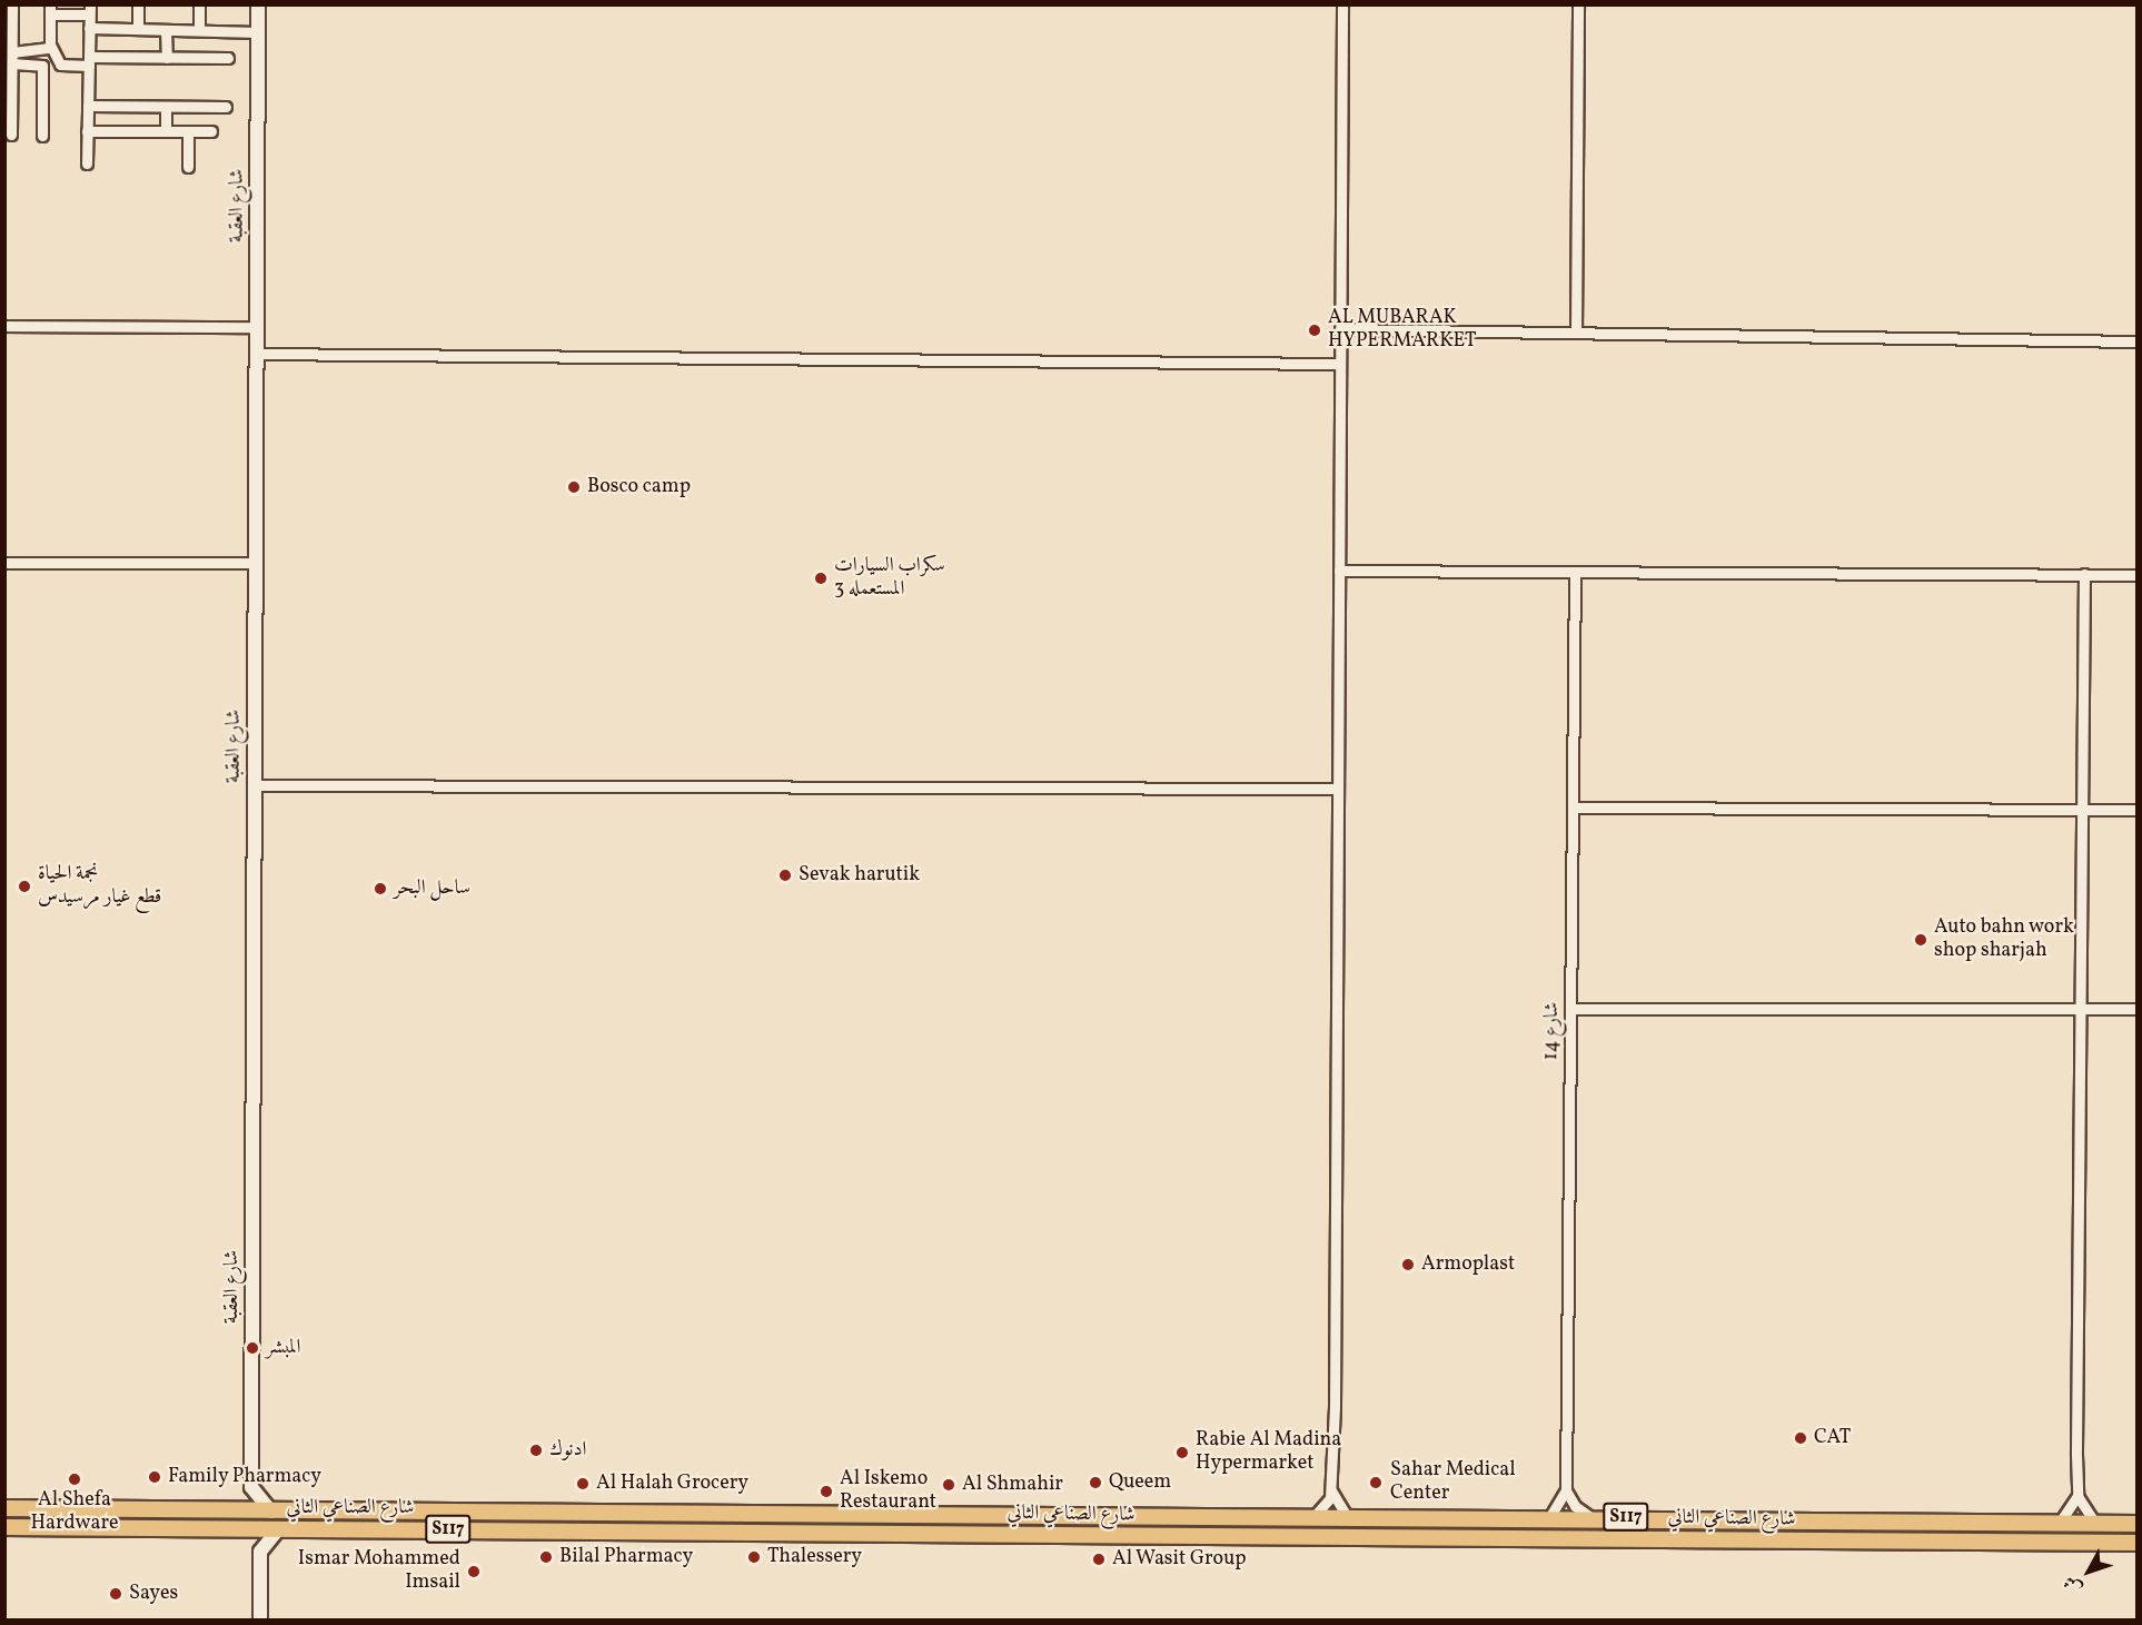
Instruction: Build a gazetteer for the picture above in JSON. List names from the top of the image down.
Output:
{
  "streets": {
    "main road": ["شارع الصناعي الثاني", "S117"],
    "street": ["شارع العقبة", "شارع 14"]
  },
  "places": [
    "AL MUBARAK HYPERMARKET",
    "Bosco camp",
    "سكراب السيارات المستعمله 3",
    "Sevak harutik",
    "نجمة الحياة قطع غيار مرسيدس",
    "ساحل البحر",
    "Auto bahn work shop sharjah",
    "Armoplast",
    "المبشر",
    "CAT",
    "ادنوك",
    "Rabie Al Madina Hypermarket",
    "Family Pharmacy",
    "Al Shefa Hardware",
    "Queem",
    "Sahar Medical Center",
    "Al Halah Grocery",
    "Al Shmahir",
    "Al Iskemo Restaurant",
    "Bilal Pharmacy",
    "Thalessery",
    "Al Wasit Group",
    "Ismar Mohammed Imsail",
    "Sayes"
  ],
  "north": "bottom left"
}
